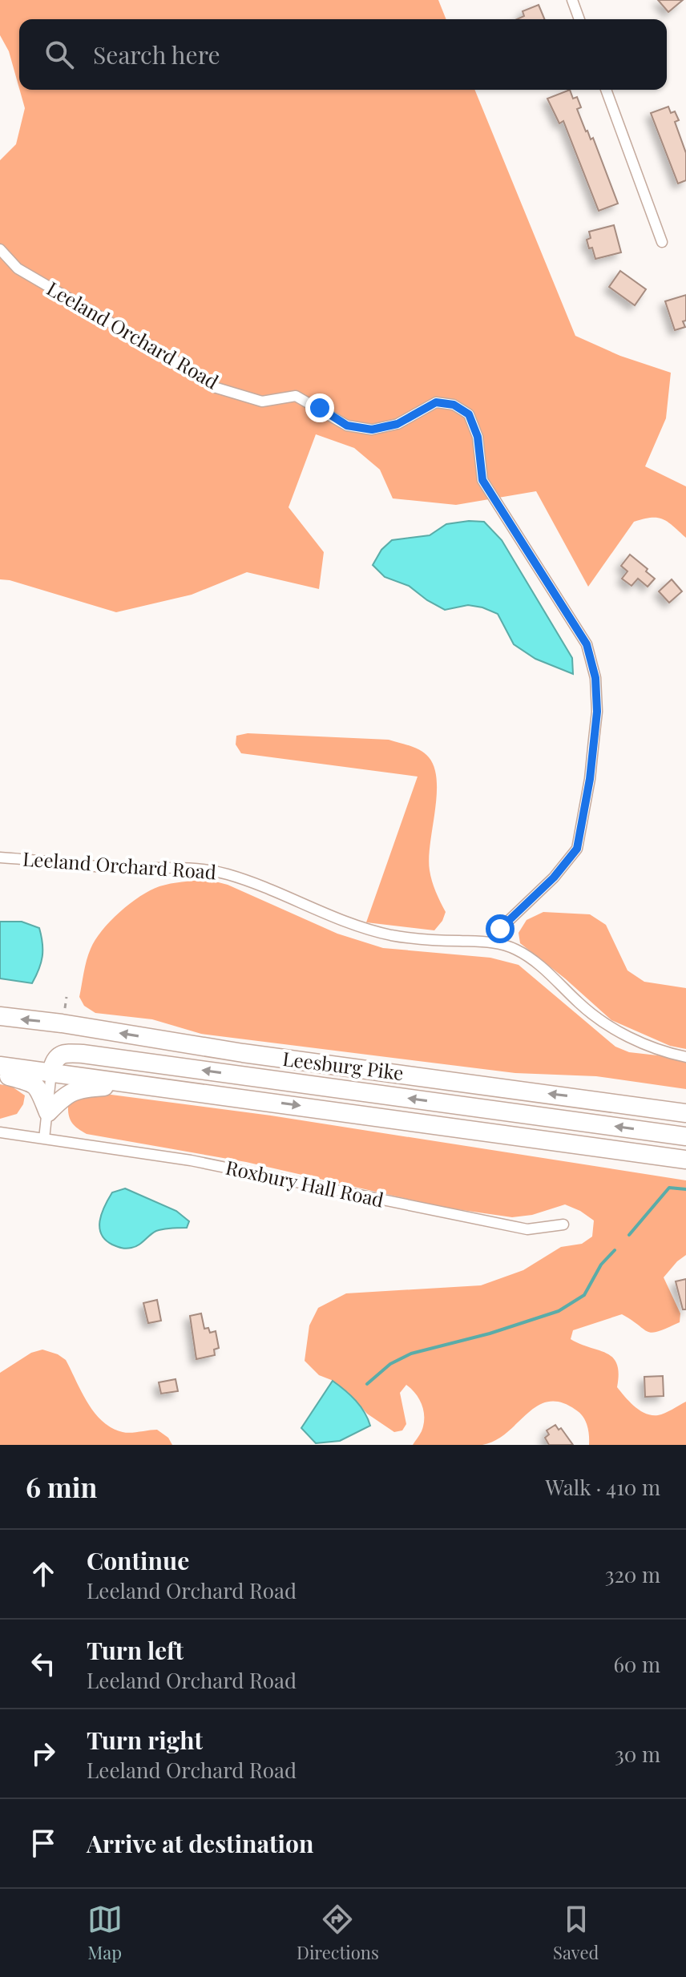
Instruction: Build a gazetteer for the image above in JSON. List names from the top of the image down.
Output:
{
  "streets": {
    "highway": ["Leesburg Pike"],
    "street": ["Leeland Orchard Road", "Roxbury Hall Road"]
  },
  "page": {
    "search": "Search here",
    "heading": ["6 min", "Walk · 410 m"],
    "list": [
      ["Continue", "Leeland Orchard Road", "320 m"],
      ["Turn left", "Leeland Orchard Road", "60 m"],
      ["Turn right", "Leeland Orchard Road", "30 m"],
      "Arrive at destination"
    ],
    "nav": ["Map", "Directions", "Saved"]
  }
}
